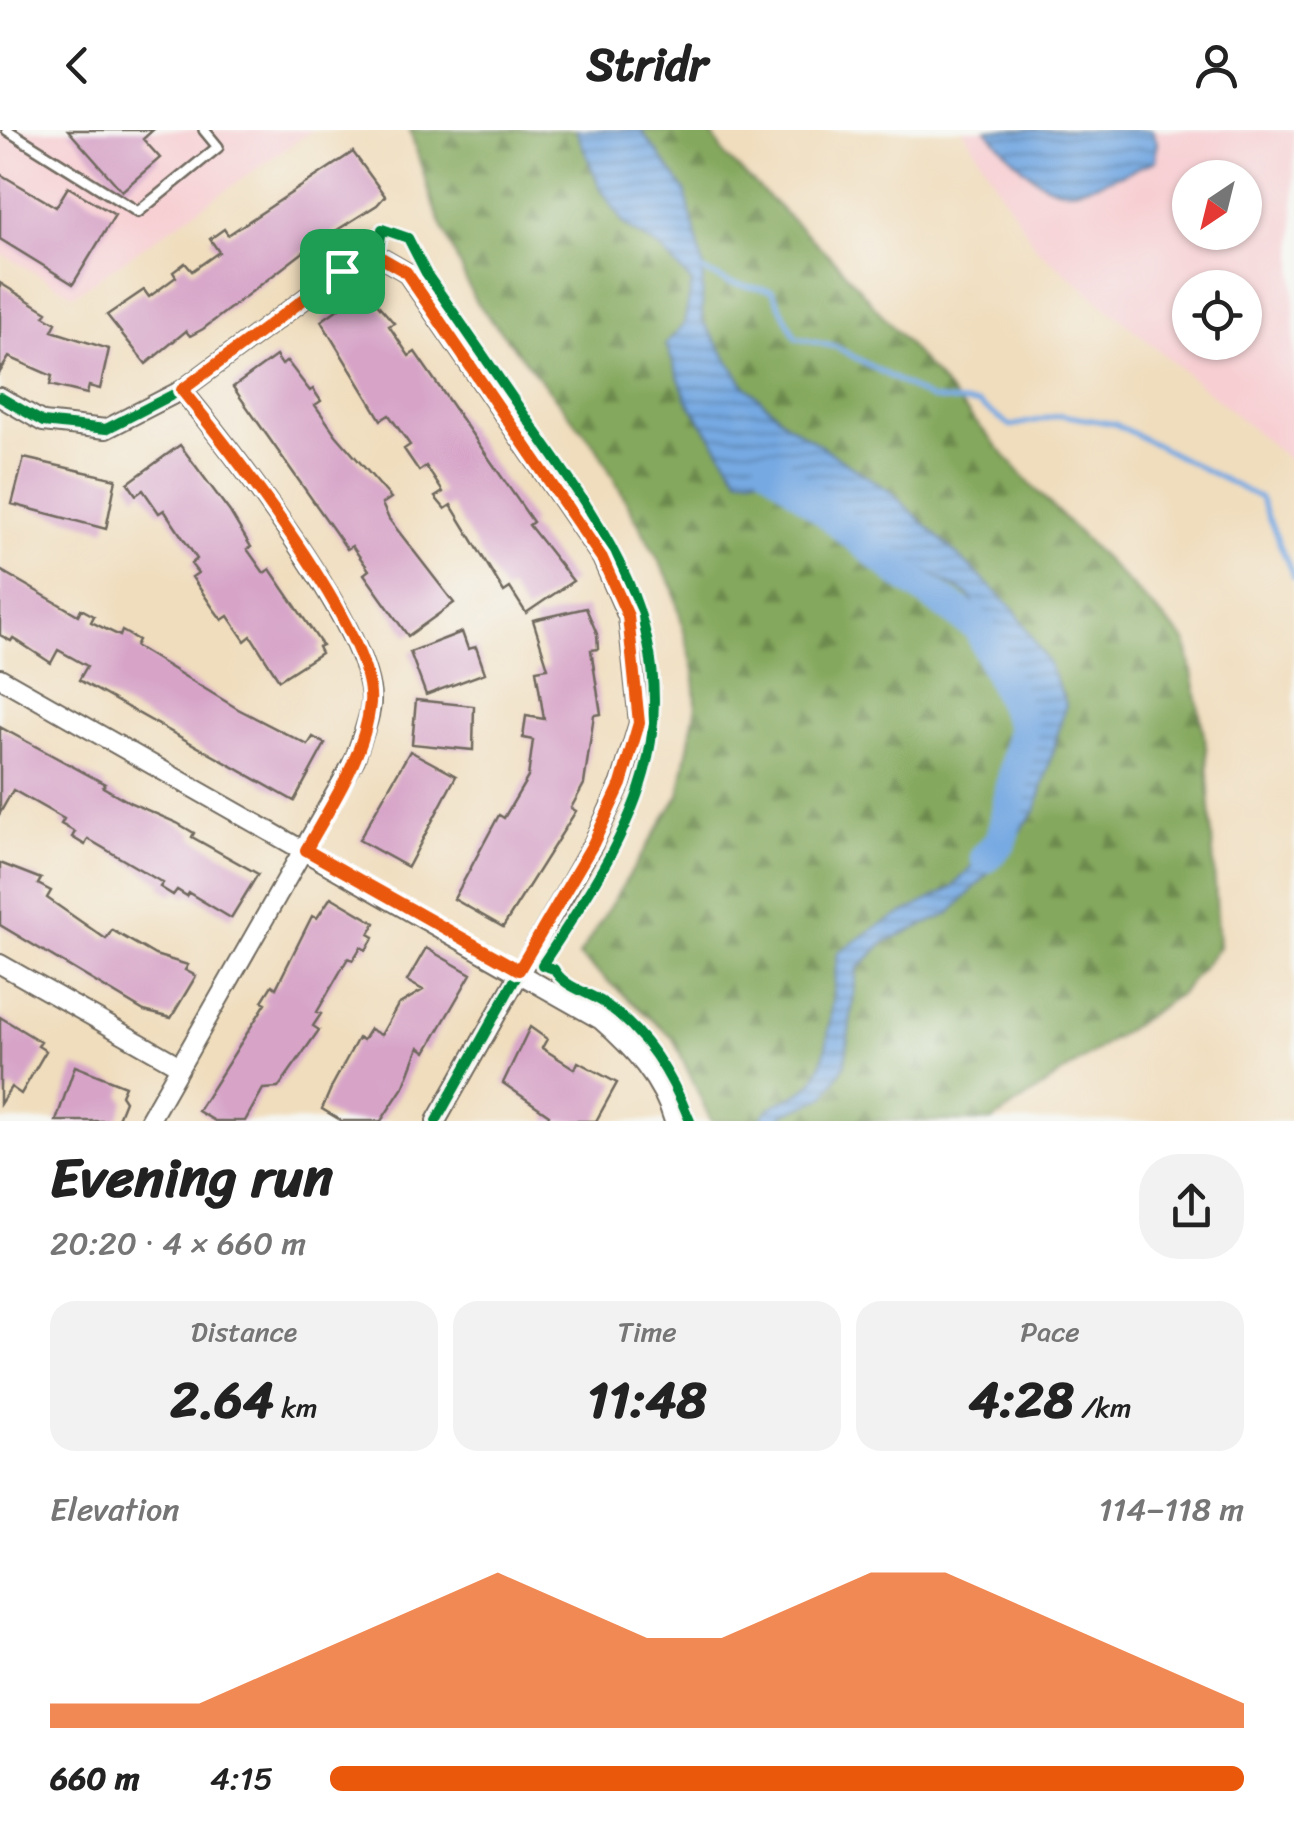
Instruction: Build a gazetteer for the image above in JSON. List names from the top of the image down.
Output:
{
  "north": "bottom left",
  "page": {
    "header": "Stridr",
    "heading": ["Evening run", "20:20 · 4 × 660 m"],
    "stats": [
      ["Distance", "2.64 km"],
      ["Time", "11:48"],
      ["Pace", "4:28 /km"]
    ],
    "chart": ["Elevation", "114–118 m"],
    "list": [
      {
        "name": "660 m",
        "note": "4:15"
      }
    ]
  }
}
